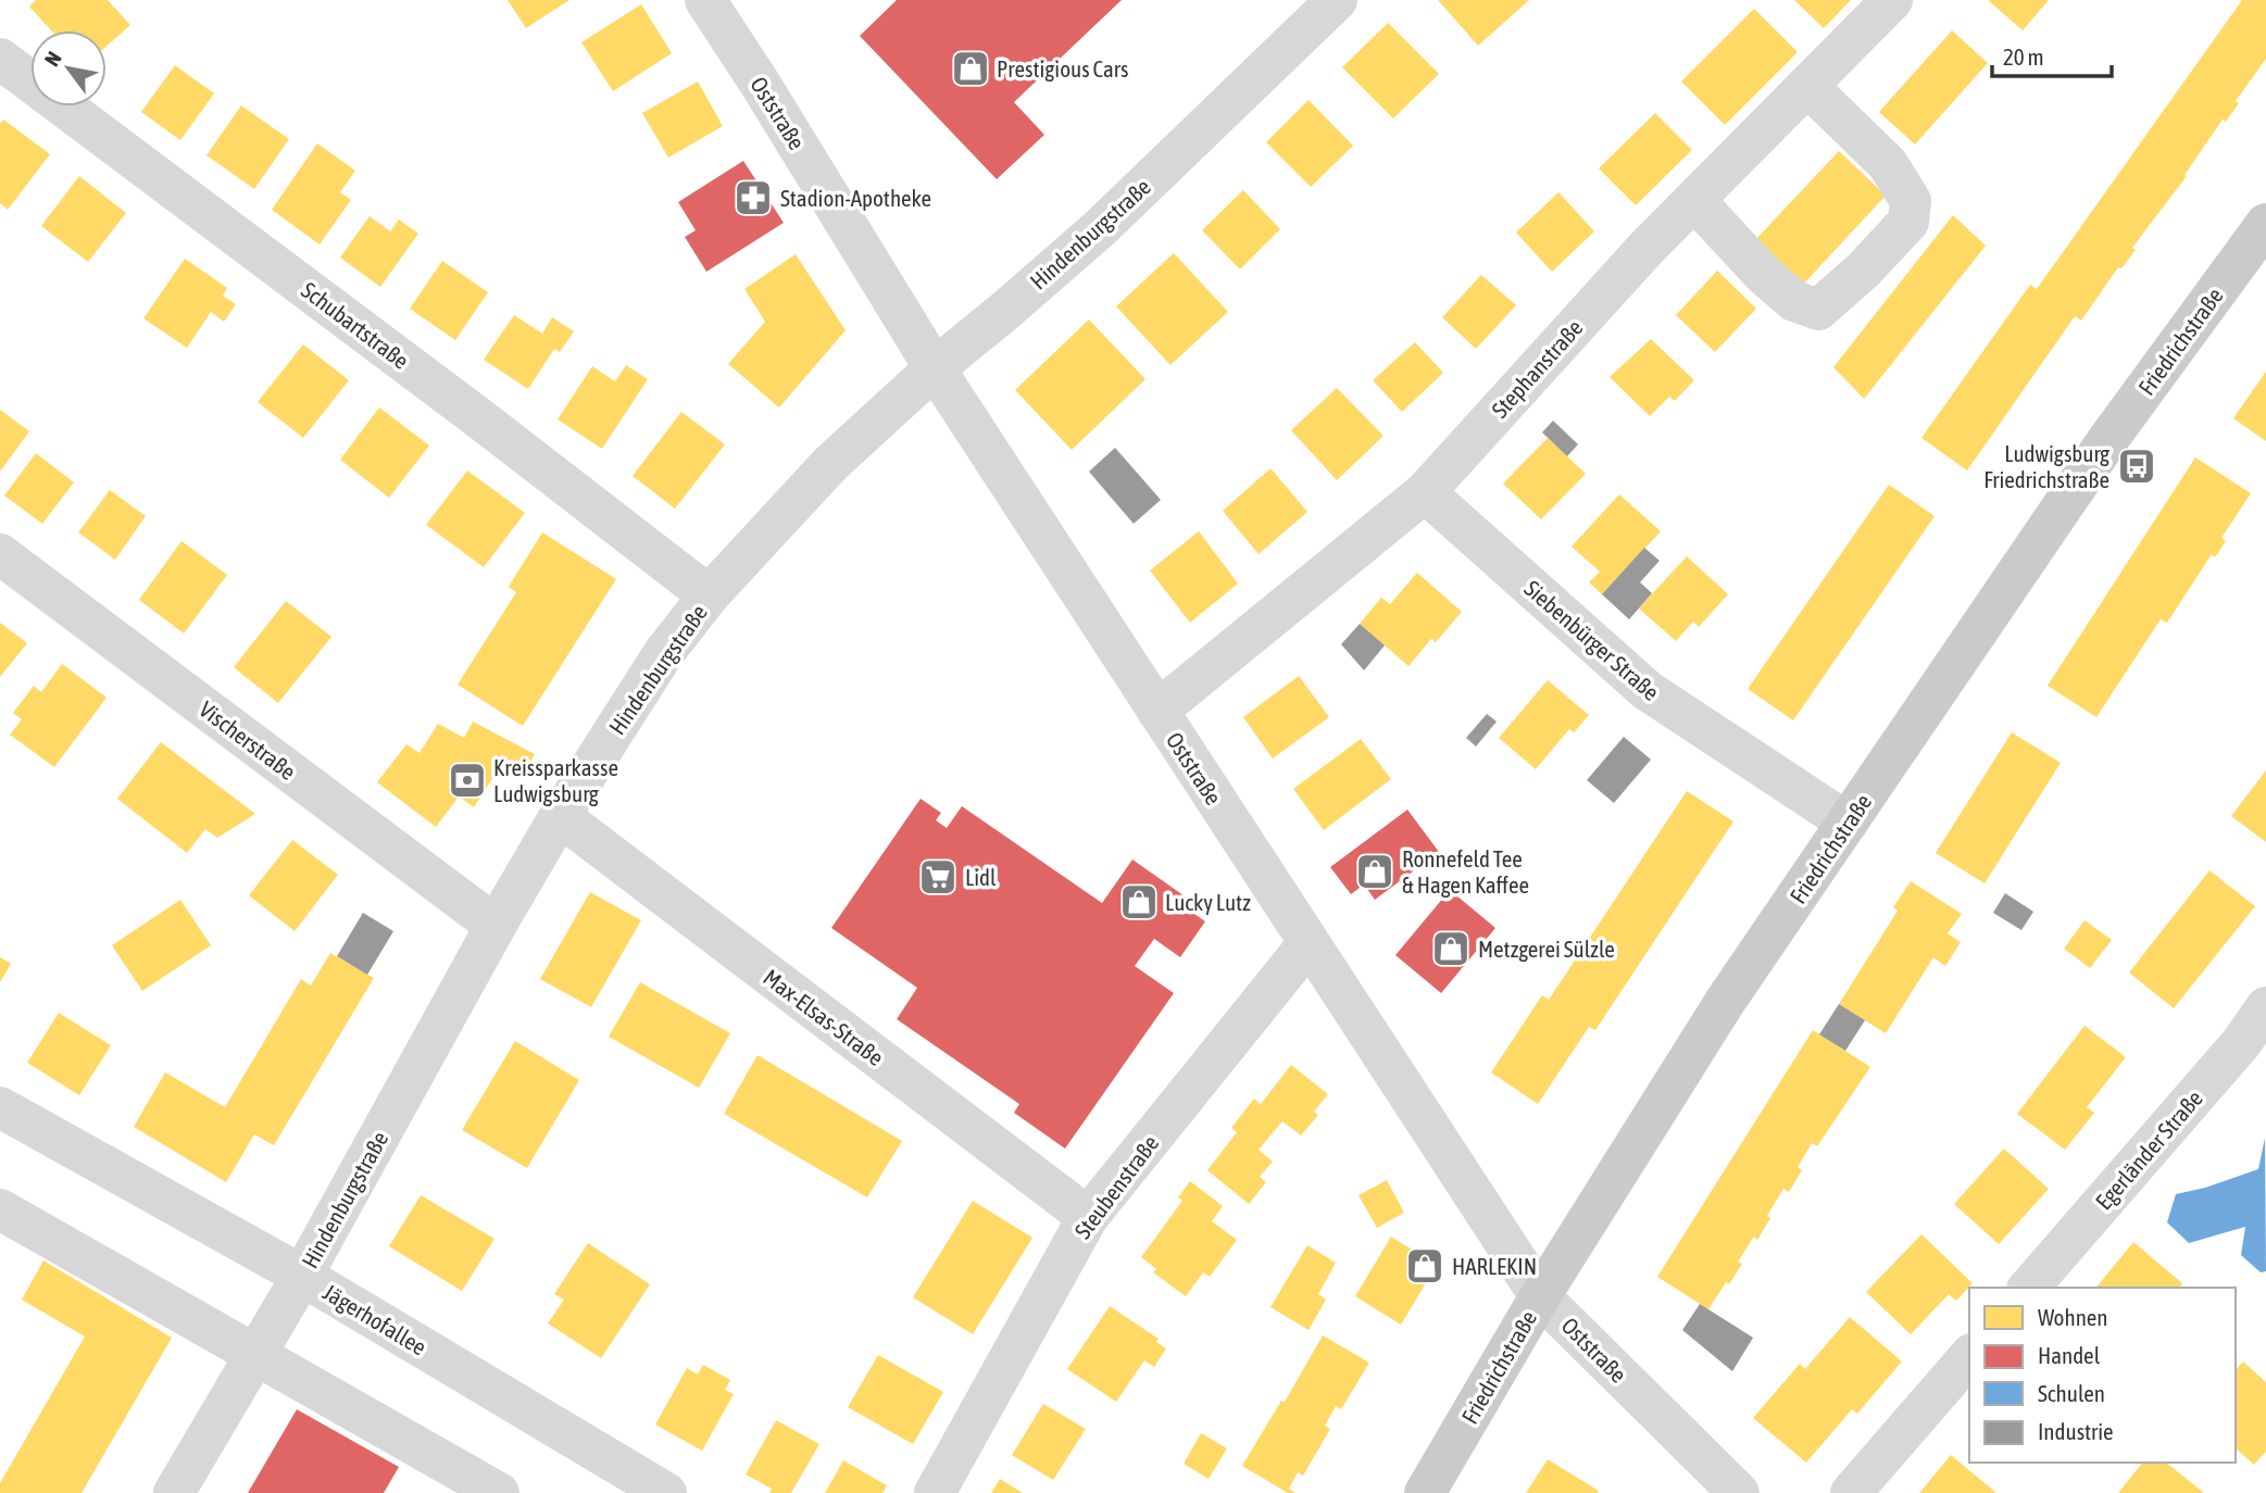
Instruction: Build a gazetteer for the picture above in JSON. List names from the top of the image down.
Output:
{
  "streets": {
    "main road": ["Friedrichstraße"],
    "street": [
      "Oststraße",
      "Hindenburgstraße",
      "Schubartstraße",
      "Stephanstraße",
      "Siebenbürger Straße",
      "Vischerstraße",
      "Max-Elsas-Straße",
      "Egerländer Straße",
      "Steubenstraße",
      "Jägerhofallee"
    ]
  },
  "crossings": [
    ["Oststraße", "Hindenburgstraße"],
    ["Oststraße", "Friedrichstraße"],
    ["Oststraße", "Stephanstraße"],
    ["Oststraße", "Steubenstraße"],
    ["Hindenburgstraße", "Schubartstraße"],
    ["Hindenburgstraße", "Vischerstraße"],
    ["Hindenburgstraße", "Max-Elsas-Straße"],
    ["Hindenburgstraße", "Jägerhofallee"],
    ["Friedrichstraße", "Siebenbürger Straße"],
    ["Stephanstraße", "Siebenbürger Straße"],
    ["Max-Elsas-Straße", "Steubenstraße"]
  ],
  "places": {
    "shop": [
      "Prestigious Cars",
      "Ronnefeld Tee & Hagen Kaffee",
      "Lucky Lutz",
      "Metzgerei Sülzle",
      "HARLEKIN"
    ],
    "pharmacy": ["Stadion-Apotheke"],
    "bus stop": ["Ludwigsburg Friedrichstraße"],
    "bank": ["Kreissparkasse Ludwigsburg"],
    "supermarket": ["Lidl"]
  },
  "legend": [
    "Wohnen",
    "Handel",
    "Schulen",
    "Industrie"
  ],
  "scale_bar": "20 m",
  "north": "top left"
}
